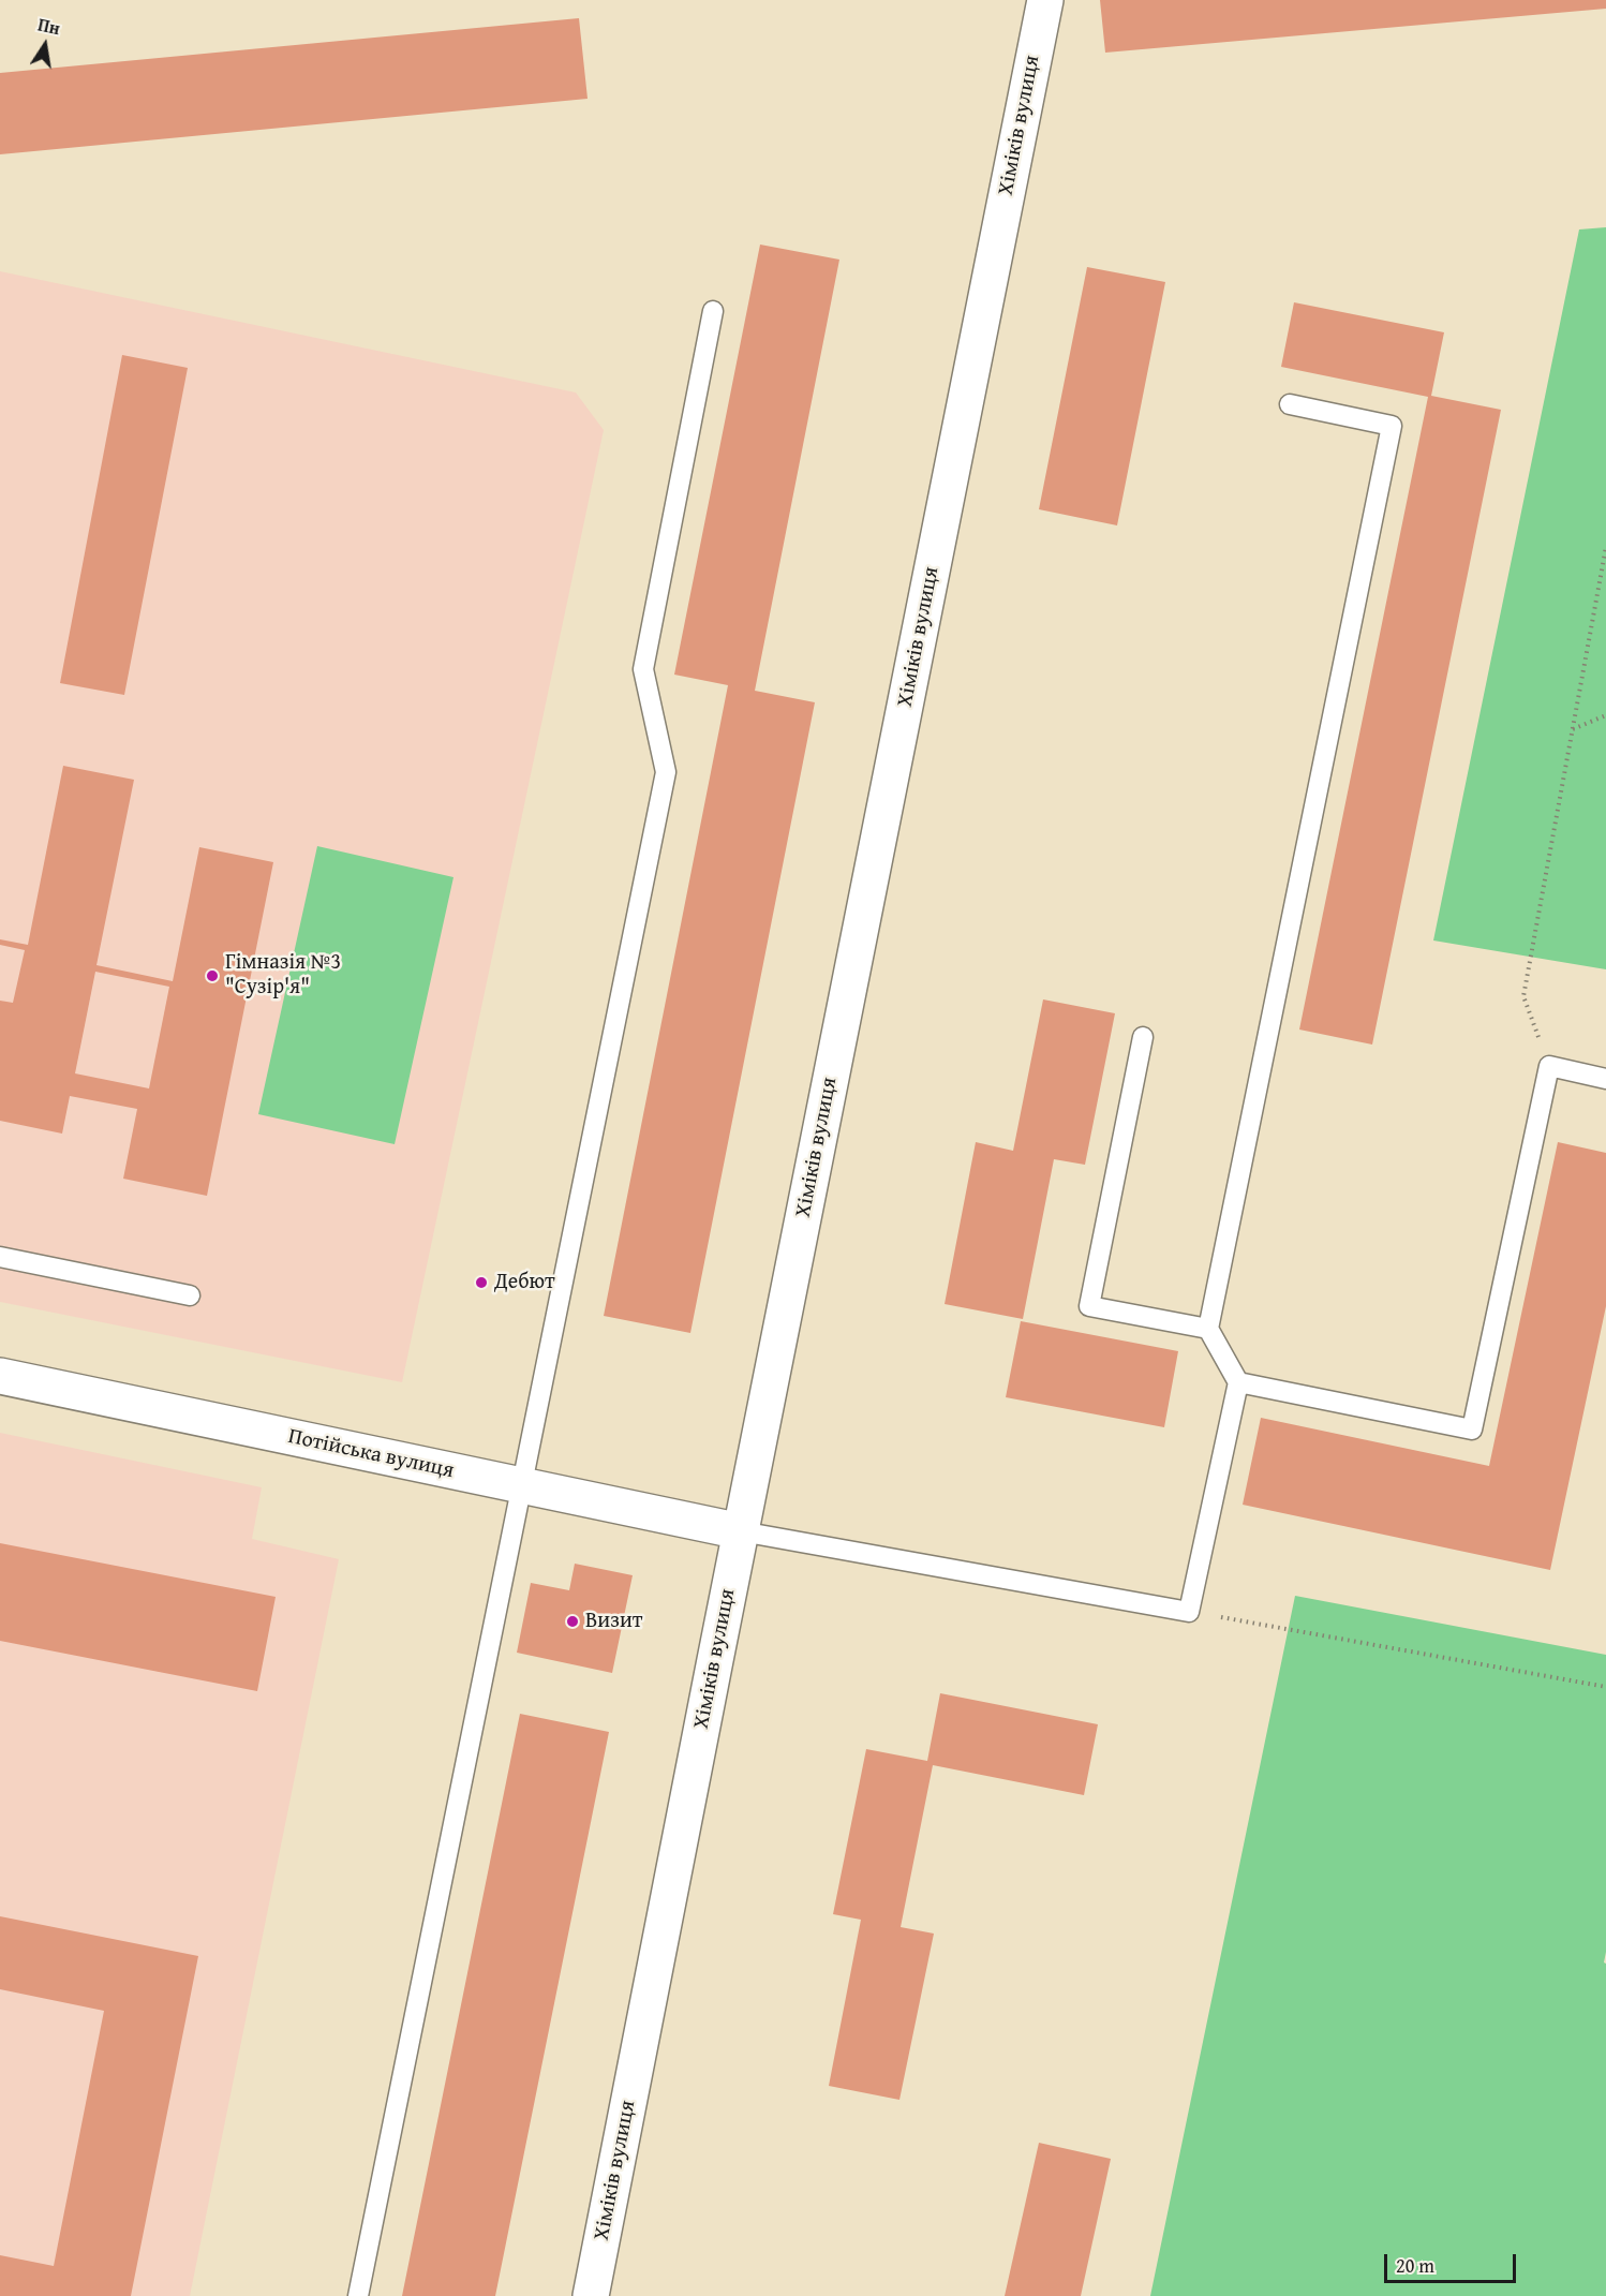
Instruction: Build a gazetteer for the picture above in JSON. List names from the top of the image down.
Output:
{
  "streets": {
    "street": ["Хіміків вулиця", "Потійська вулиця"]
  },
  "crossings": [
    ["Хіміків вулиця", "Потійська вулиця"]
  ],
  "places": ["Гімназія №3 \"Сузір'я\"", "Дебют", "Визит"],
  "scale_bar": "20 m",
  "north": "top"
}
